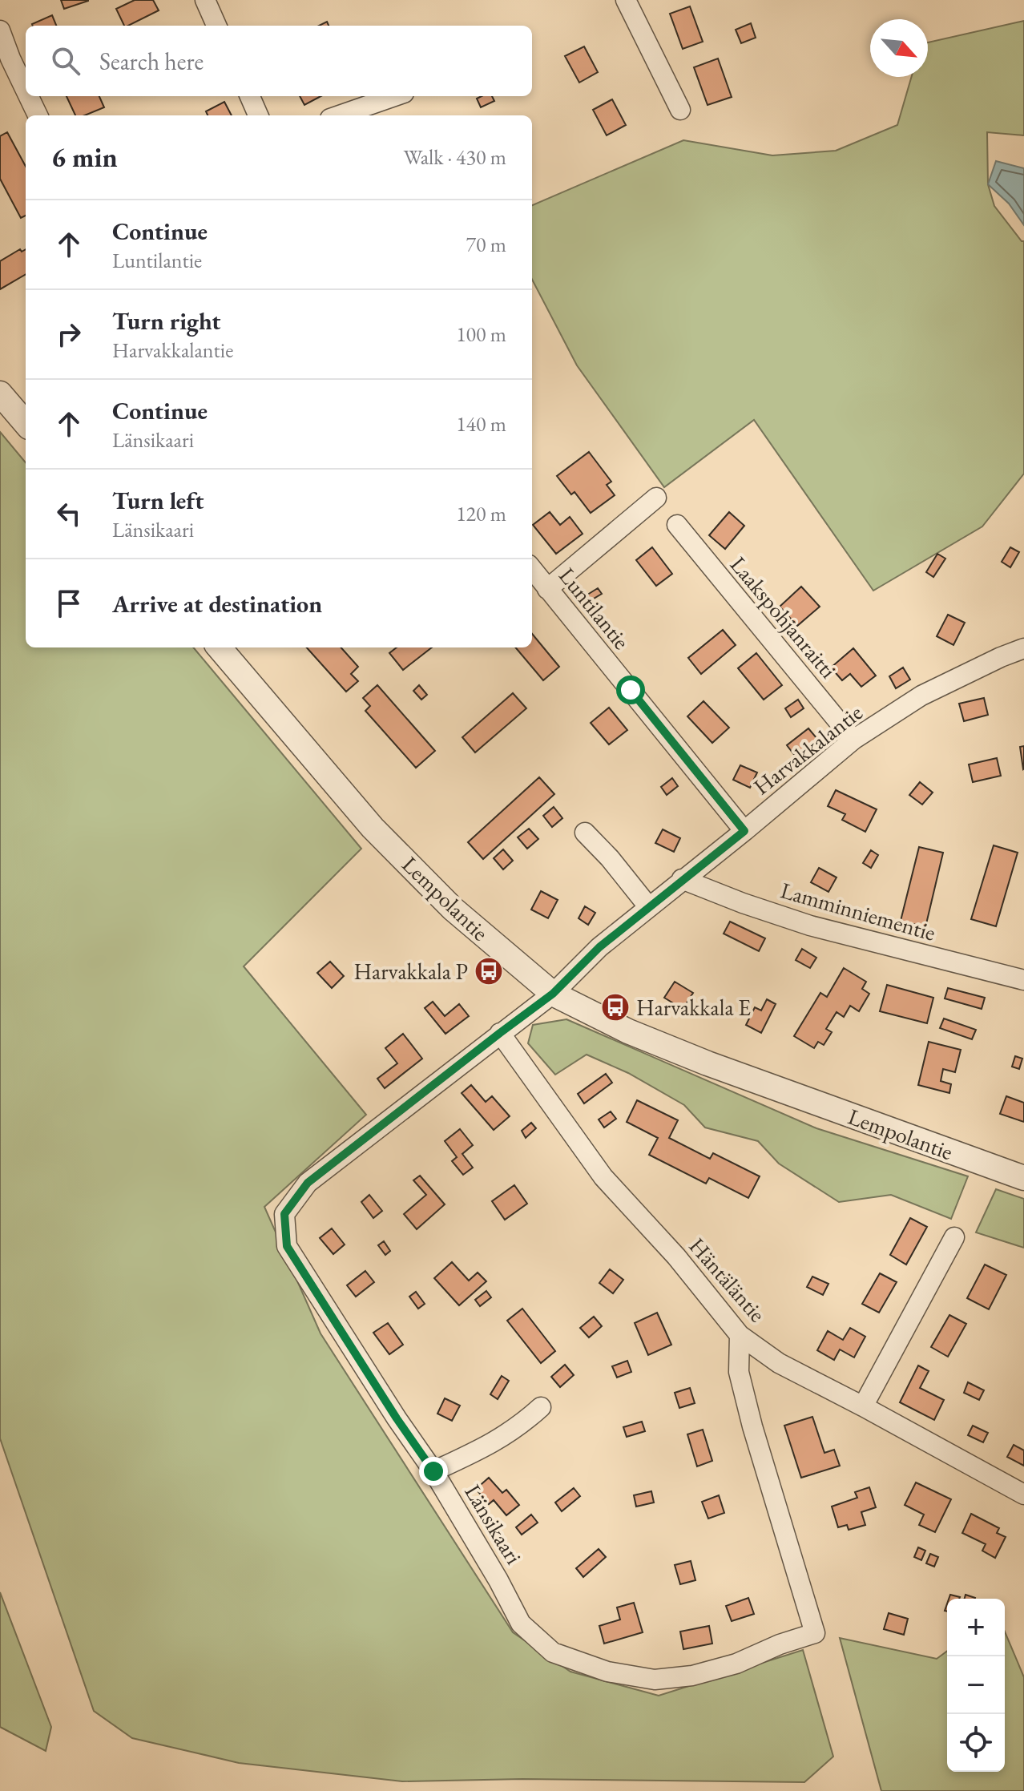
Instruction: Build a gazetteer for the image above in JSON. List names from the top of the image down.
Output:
{
  "streets": {
    "street": [
      "Luntilantie",
      "Laakspohjanraitti",
      "Harvakkalantie",
      "Lempolantie",
      "Lamminniementie",
      "Häntäläntie",
      "Länsikaari"
    ]
  },
  "crossings": [
    ["Luntilantie", "Harvakkalantie"],
    ["Laakspohjanraitti", "Harvakkalantie"],
    ["Harvakkalantie", "Lempolantie"],
    ["Harvakkalantie", "Lamminniementie"],
    ["Harvakkalantie", "Länsikaari"],
    ["Lempolantie", "Länsikaari"],
    ["Häntäläntie", "Länsikaari"]
  ],
  "places": {
    "bus stop": ["Harvakkala P", "Harvakkala E"]
  },
  "north": "bottom right",
  "page": {
    "search": "Search here",
    "heading": ["6 min", "Walk · 430 m"],
    "list": [
      ["Continue", "Luntilantie", "70 m"],
      ["Turn right", "Harvakkalantie", "100 m"],
      ["Continue", "Länsikaari", "140 m"],
      ["Turn left", "Länsikaari", "120 m"],
      "Arrive at destination"
    ],
    "map_buttons": ["+", "−"]
  }
}
